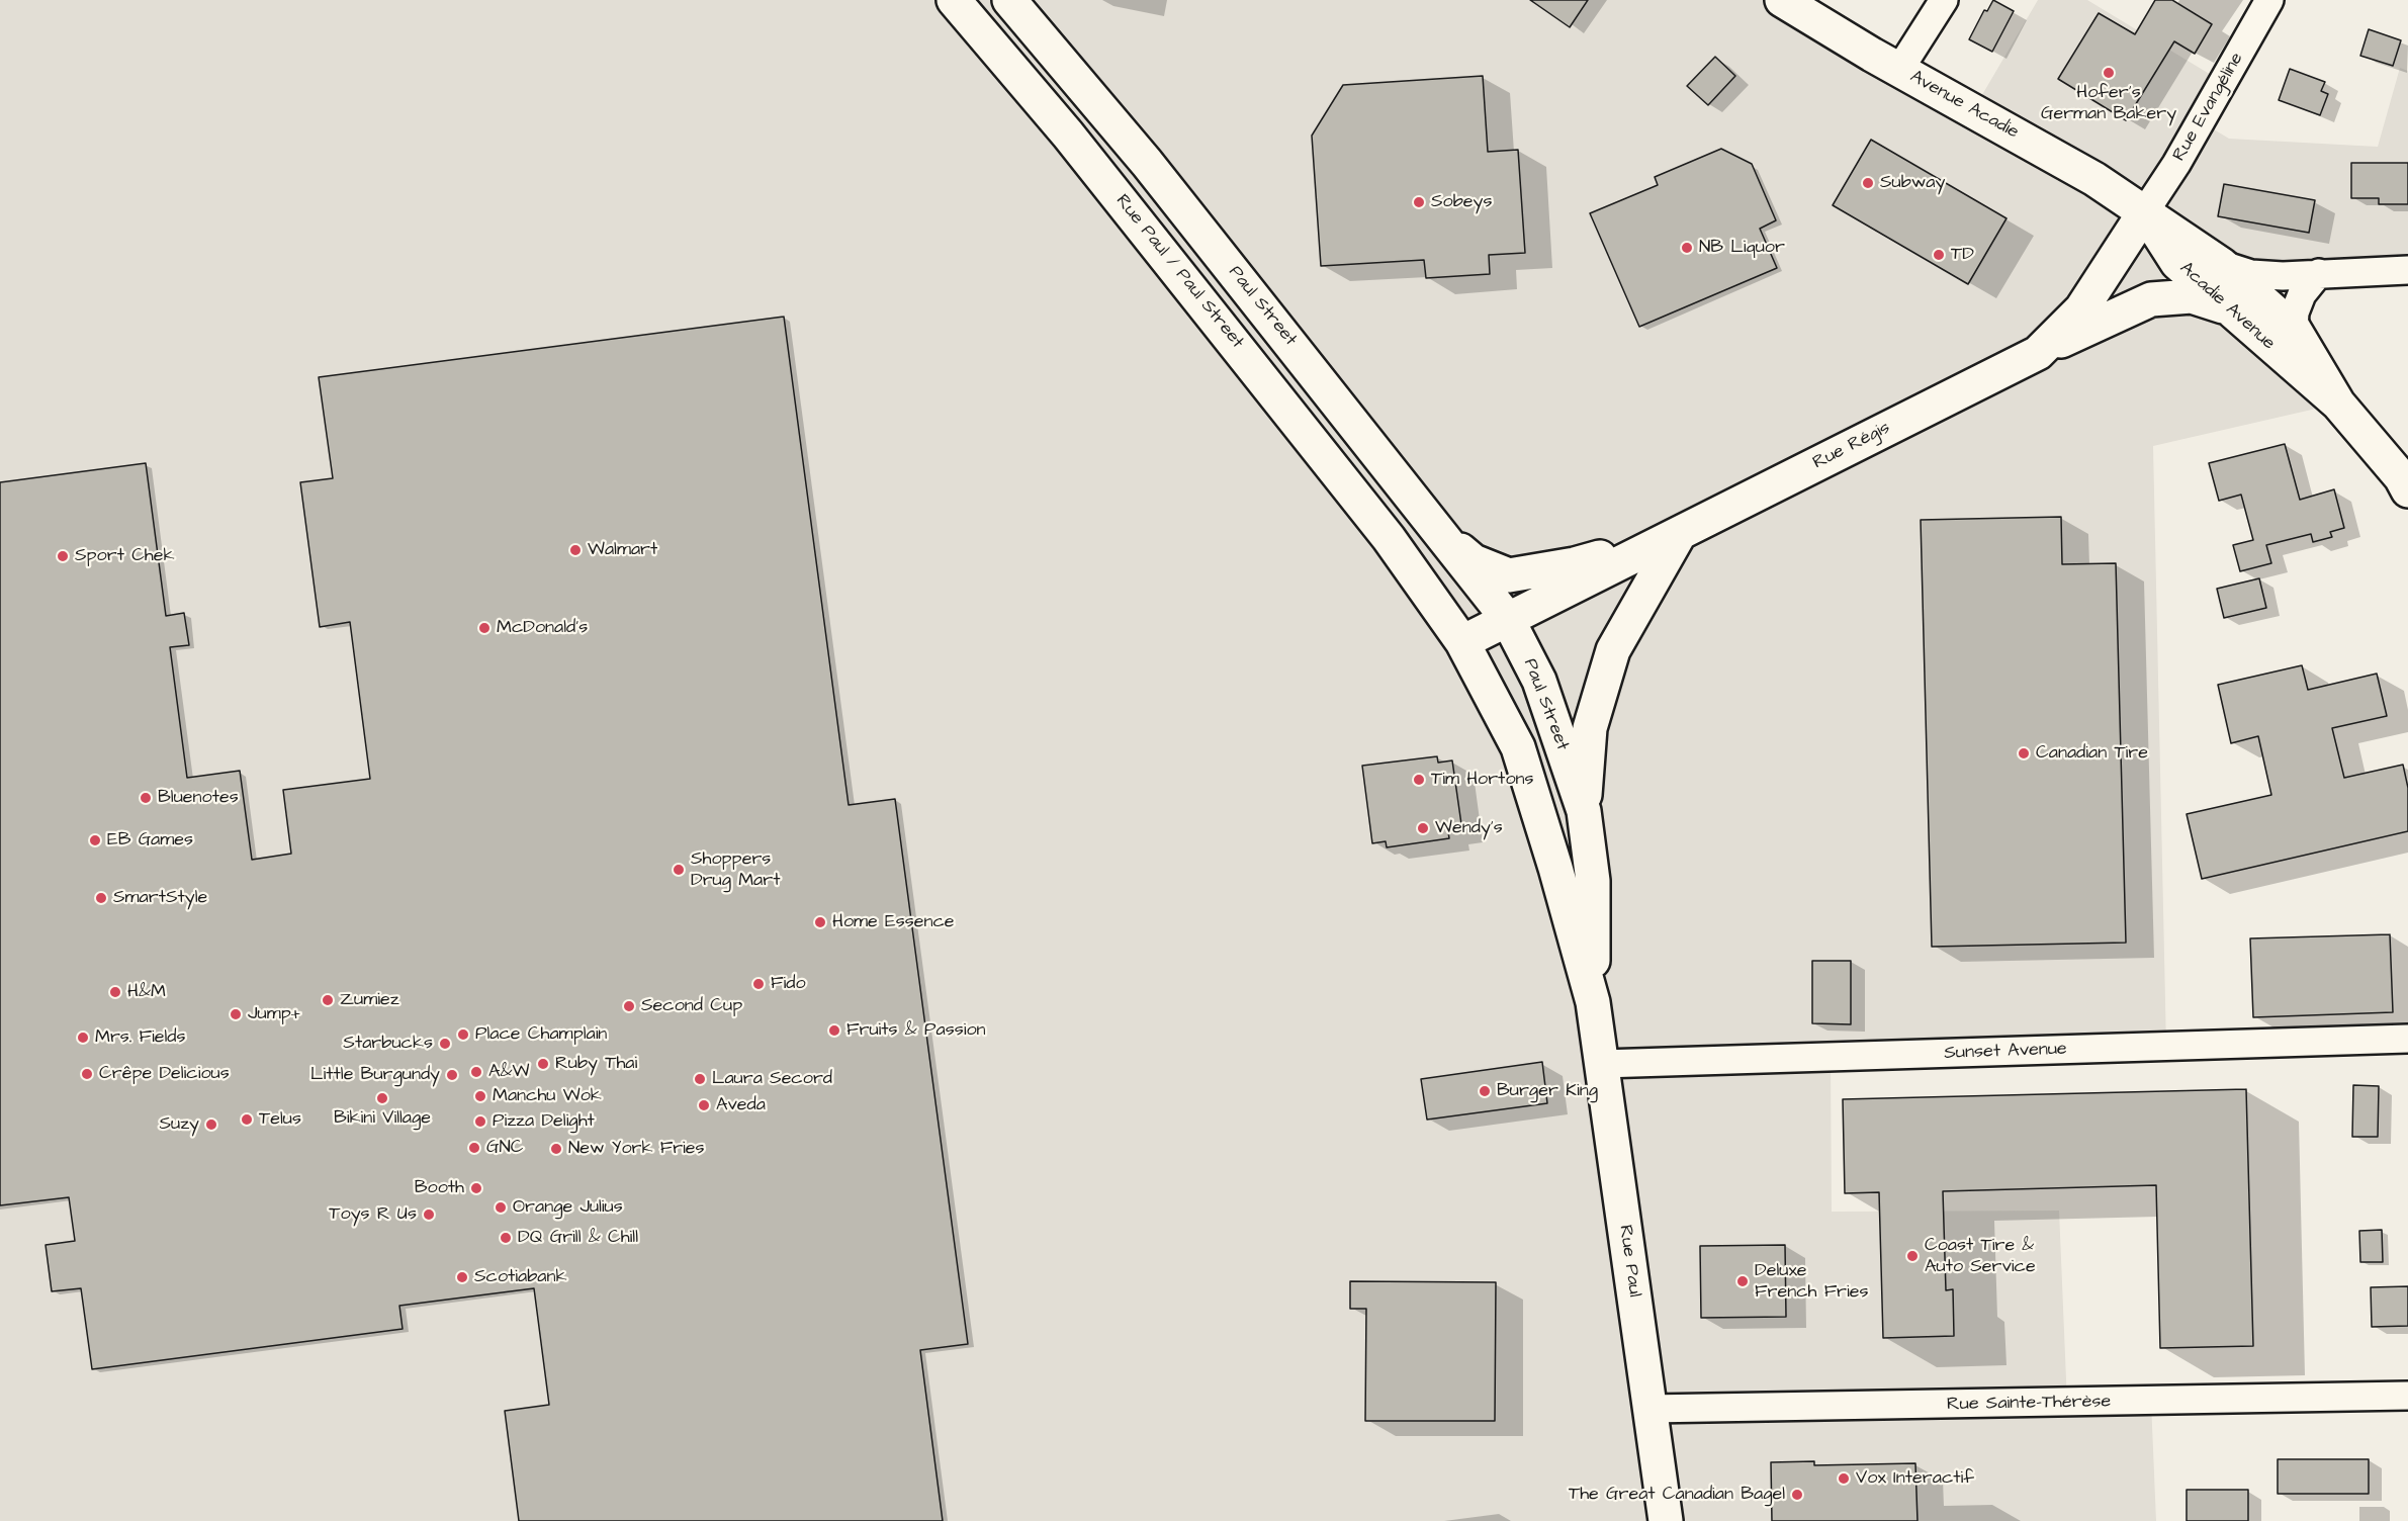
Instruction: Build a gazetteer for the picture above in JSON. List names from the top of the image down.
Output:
{
  "streets": {
    "main road": [
      "Avenue Acadie",
      "Rue Paul / Paul Street",
      "Paul Street",
      "Acadie Avenue",
      "Rue Régis",
      "Rue Paul"
    ],
    "street": ["Rue Evangéline", "Sunset Avenue", "Rue Sainte-Thérèse"]
  },
  "crossings": [
    ["Avenue Acadie", "Rue Evangéline"],
    ["Avenue Acadie", "Acadie Avenue"],
    ["Avenue Acadie", "Rue Régis"],
    ["Rue Evangéline", "Acadie Avenue"],
    ["Rue Evangéline", "Rue Régis"],
    ["Rue Paul / Paul Street", "Rue Régis"],
    ["Paul Street", "Rue Régis"],
    ["Paul Street", "Rue Paul"],
    ["Acadie Avenue", "Rue Régis"],
    ["Sunset Avenue", "Rue Paul"],
    ["Rue Paul", "Rue Sainte-Thérèse"]
  ],
  "places": [
    "Hofer's German Bakery",
    "Subway",
    "Sobeys",
    "NB Liquor",
    "TD",
    "Walmart",
    "Sport Chek",
    "McDonald's",
    "Canadian Tire",
    "Tim Hortons",
    "Bluenotes",
    "Wendy's",
    "EB Games",
    "Shoppers Drug Mart",
    "SmartStyle",
    "Home Essence",
    "Fido",
    "H&M",
    "Zumiez",
    "Second Cup",
    "Jump+",
    "Fruits & Passion",
    "Place Champlain",
    "Mrs. Fields",
    "Starbucks",
    "Ruby Thai",
    "A&W",
    "Crêpe Delicious",
    "Little Burgundy",
    "Laura Secord",
    "Burger King",
    "Manchu Wok",
    "Bikini Village",
    "Aveda",
    "Telus",
    "Pizza Delight",
    "Suzy",
    "GNC",
    "New York Fries",
    "Booth",
    "Orange Julius",
    "Toys R Us",
    "DQ Grill & Chill",
    "Coast Tire & Auto Service",
    "Scotiabank",
    "Deluxe French Fries",
    "Vox Interactif",
    "The Great Canadian Bagel"
  ]
}
